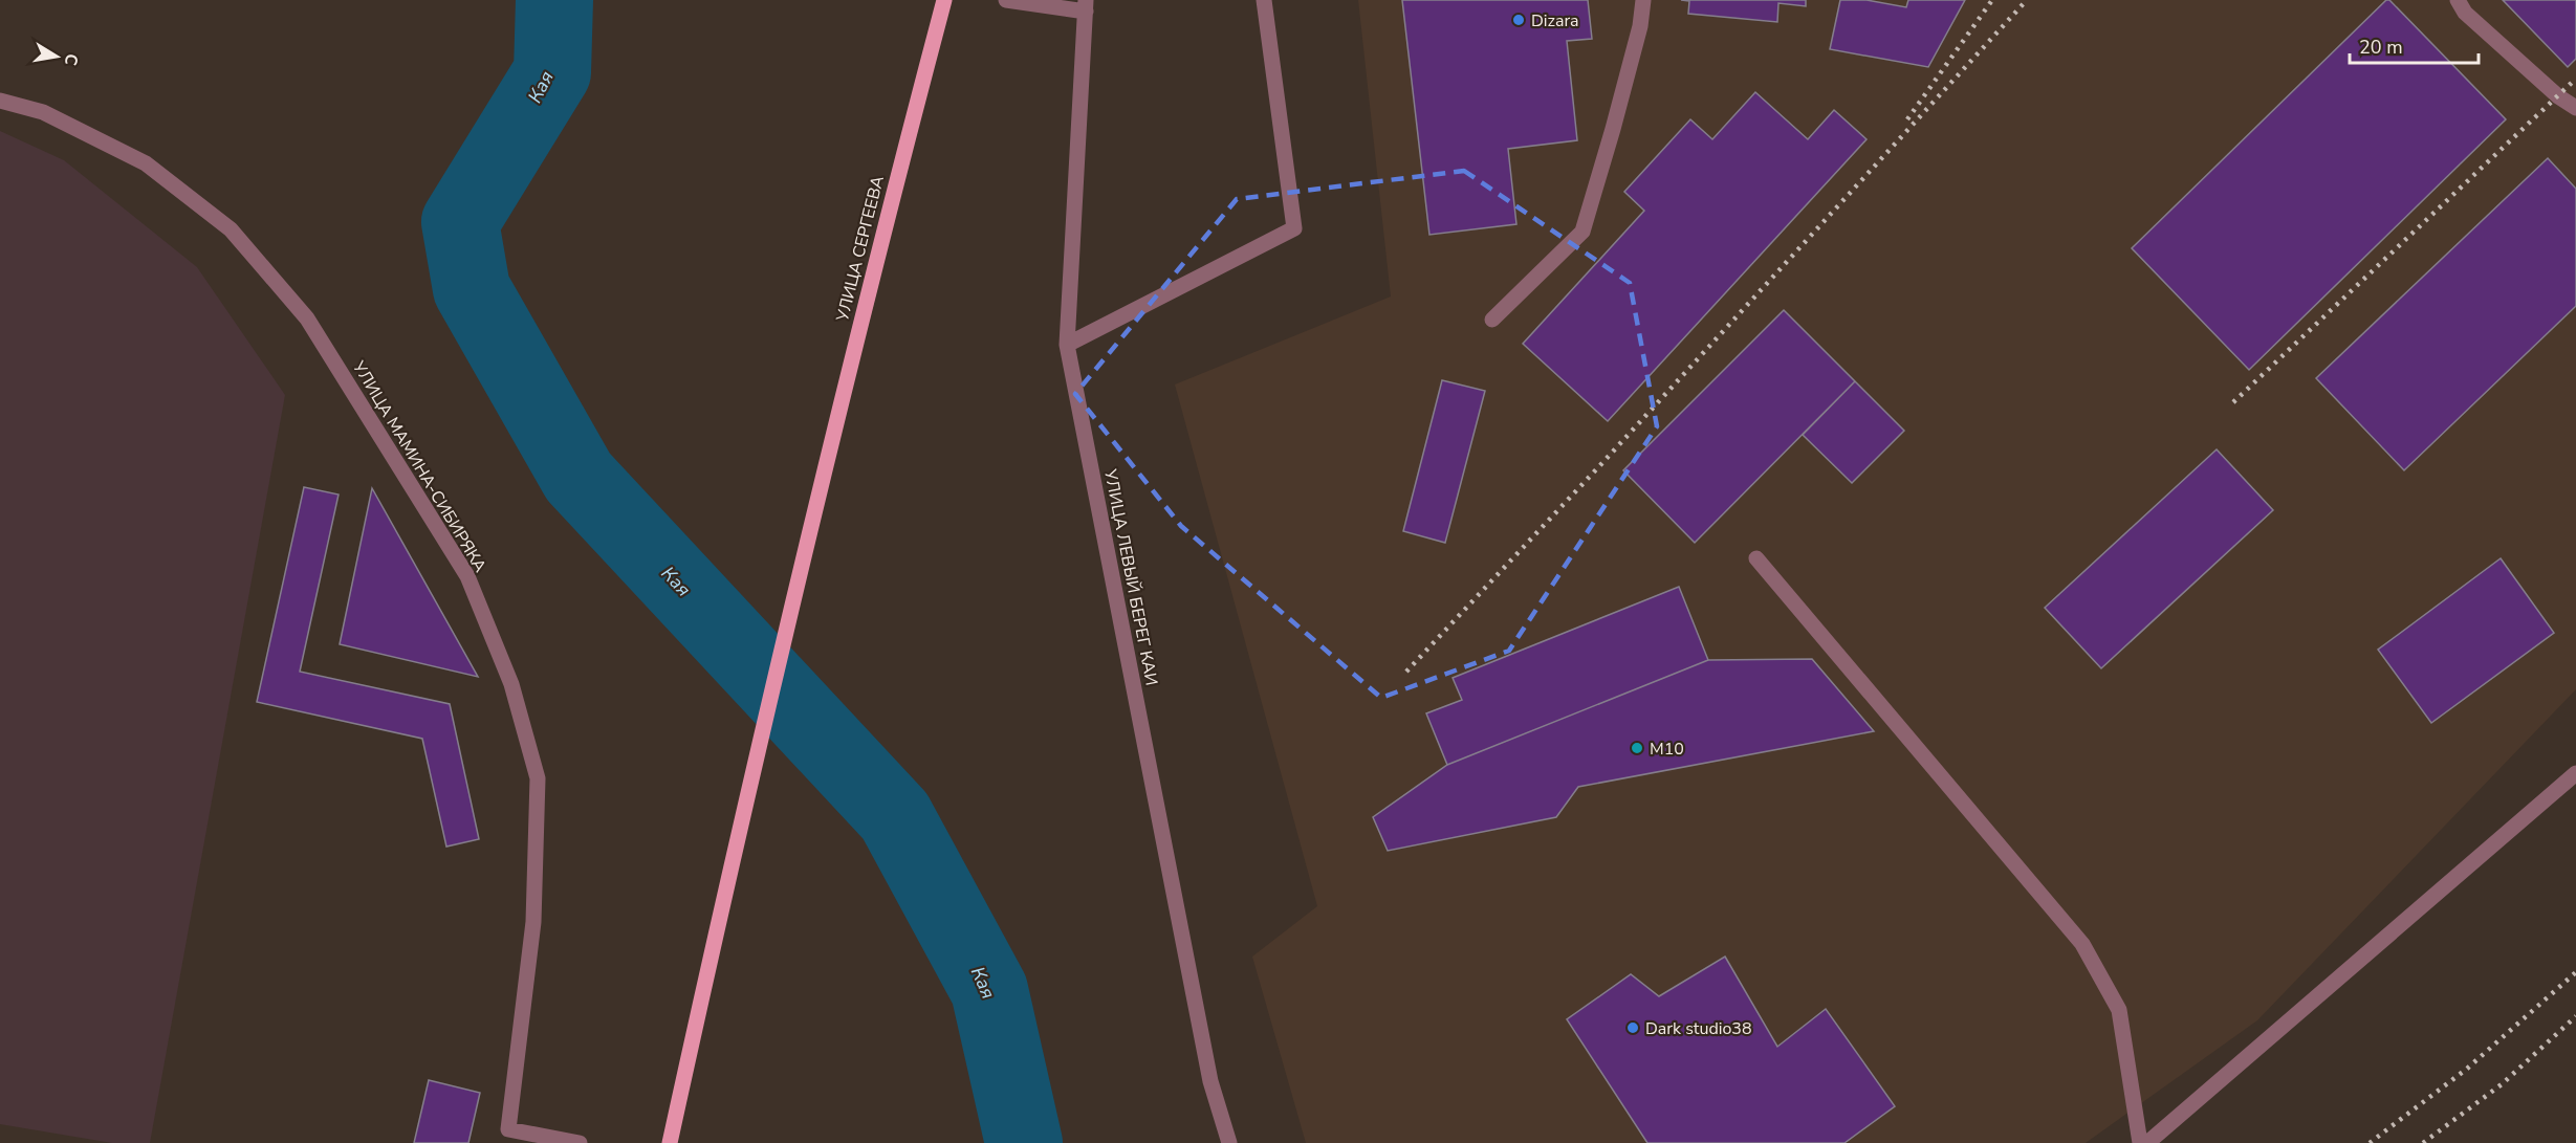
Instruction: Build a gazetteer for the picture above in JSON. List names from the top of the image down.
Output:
{
  "streets": {
    "main road": ["УЛИЦА СЕРГЕЕВА"],
    "street": ["УЛИЦА МАМИНА-СИБИРЯКА", "УЛИЦА ЛЕВЫЙ БЕРЕГ КАИ"]
  },
  "water": ["Кая"],
  "places": ["Dizara", "M10", "Dark studio38"],
  "scale_bar": "20 m",
  "north": "right"
}
